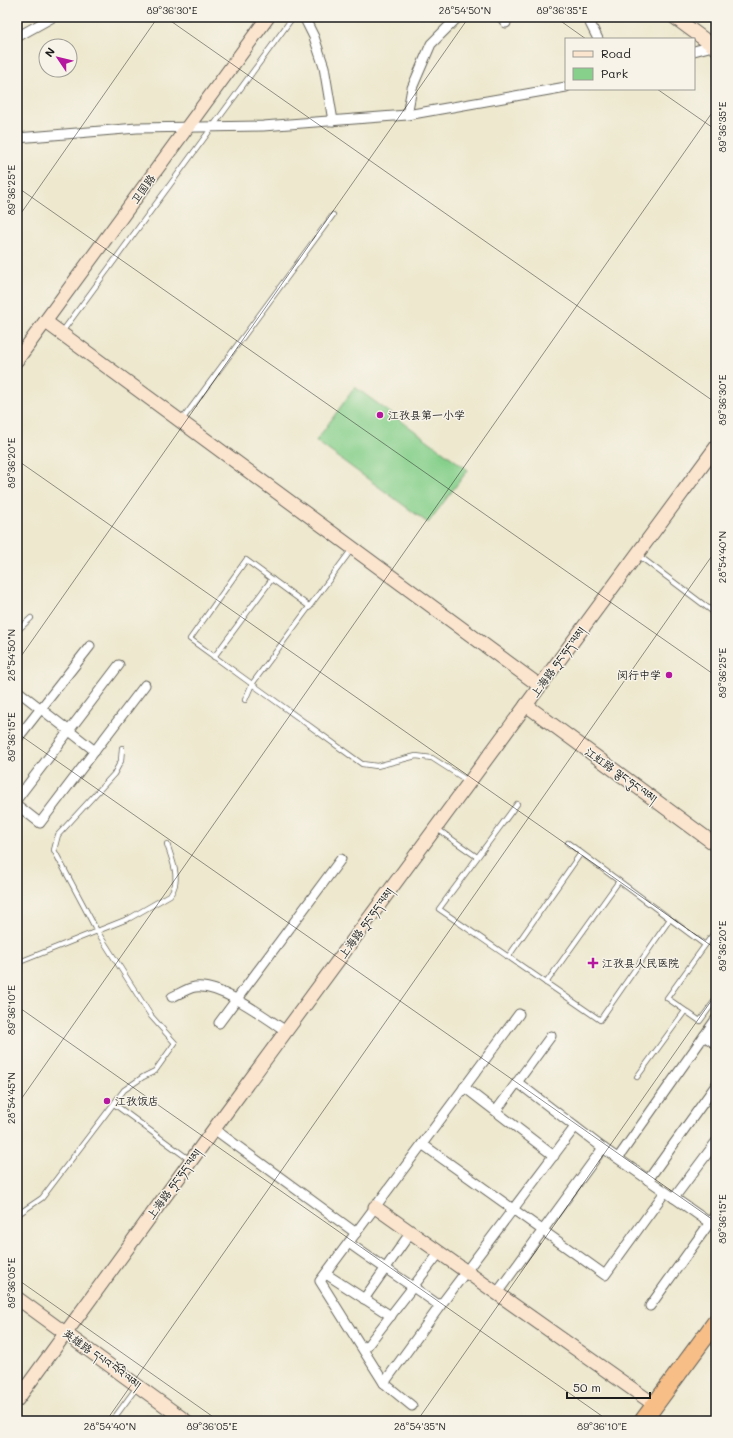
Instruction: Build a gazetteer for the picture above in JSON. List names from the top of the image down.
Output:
{
  "streets": {
    "main road": [
      "卫国路",
      "上海路 ཧྲང་ཧད་ལམ།",
      "江虹路 ལྕང་ཧུང་ལམ།",
      "英雄路 དཔའ་བོའི་ལམ།"
    ]
  },
  "crossings": [
    ["上海路 ཧྲང་ཧད་ལམ།", "江虹路 ལྕང་ཧུང་ལམ།"],
    ["上海路 ཧྲང་ཧད་ལམ།", "英雄路 དཔའ་བོའི་ལམ།"]
  ],
  "places": {
    "other": ["江孜县第一小学", "闵行中学", "江孜饭店"],
    "health": ["江孜县人民医院"]
  },
  "legend": ["Road", "Park"],
  "scale_bar": "50 m",
  "north": "top left",
  "coordinates": [
    "89°36'30\"E",
    "28°54'50\"N",
    "89°36'35\"E",
    "89°36'25\"E",
    "89°36'20\"E",
    "28°54'40\"N",
    "89°36'15\"E",
    "89°36'10\"E",
    "28°54'45\"N",
    "89°36'05\"E",
    "28°54'35\"N"
  ]
}
